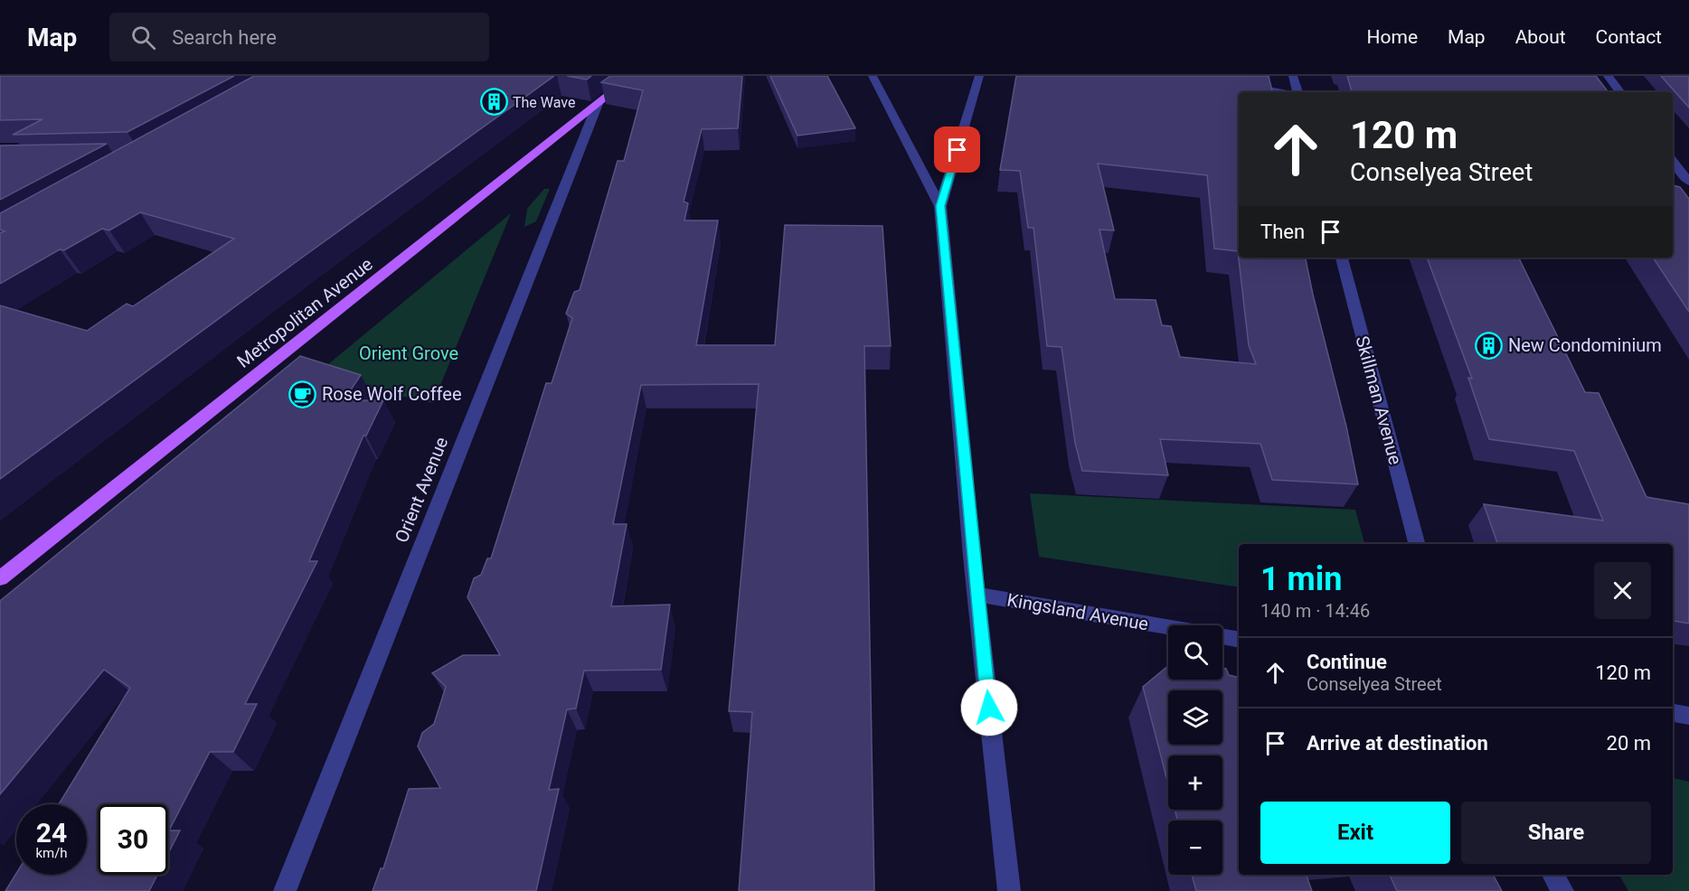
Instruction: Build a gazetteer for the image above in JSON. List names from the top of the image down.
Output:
{
  "streets": {
    "main road": ["Metropolitan Avenue"],
    "street": ["Skillman Avenue", "Orient Avenue", "Kingsland Avenue"]
  },
  "crossings": [
    ["Metropolitan Avenue", "Orient Avenue"]
  ],
  "parks": ["Orient Grove"],
  "places": {
    "building": ["The Wave", "New Condominium"],
    "cafe": ["Rose Wolf Coffee"]
  },
  "page": {
    "header": "Map",
    "search": "Search here",
    "nav": [
      "Home",
      "Map",
      "About",
      "Contact"
    ],
    "turn": ["120 m", "Conselyea Street"],
    "then": "Then",
    "heading": ["1 min", "140 m · 14:46"],
    "map_buttons": ["+", "−"],
    "list": [
      {
        "name": "Continue",
        "note": "Conselyea Street",
        "value": "120 m"
      },
      {
        "name": "Arrive at destination",
        "value": "20 m"
      }
    ],
    "buttons": ["Exit", "Share"],
    "speed": "24 km/h",
    "limit": "30"
  }
}
